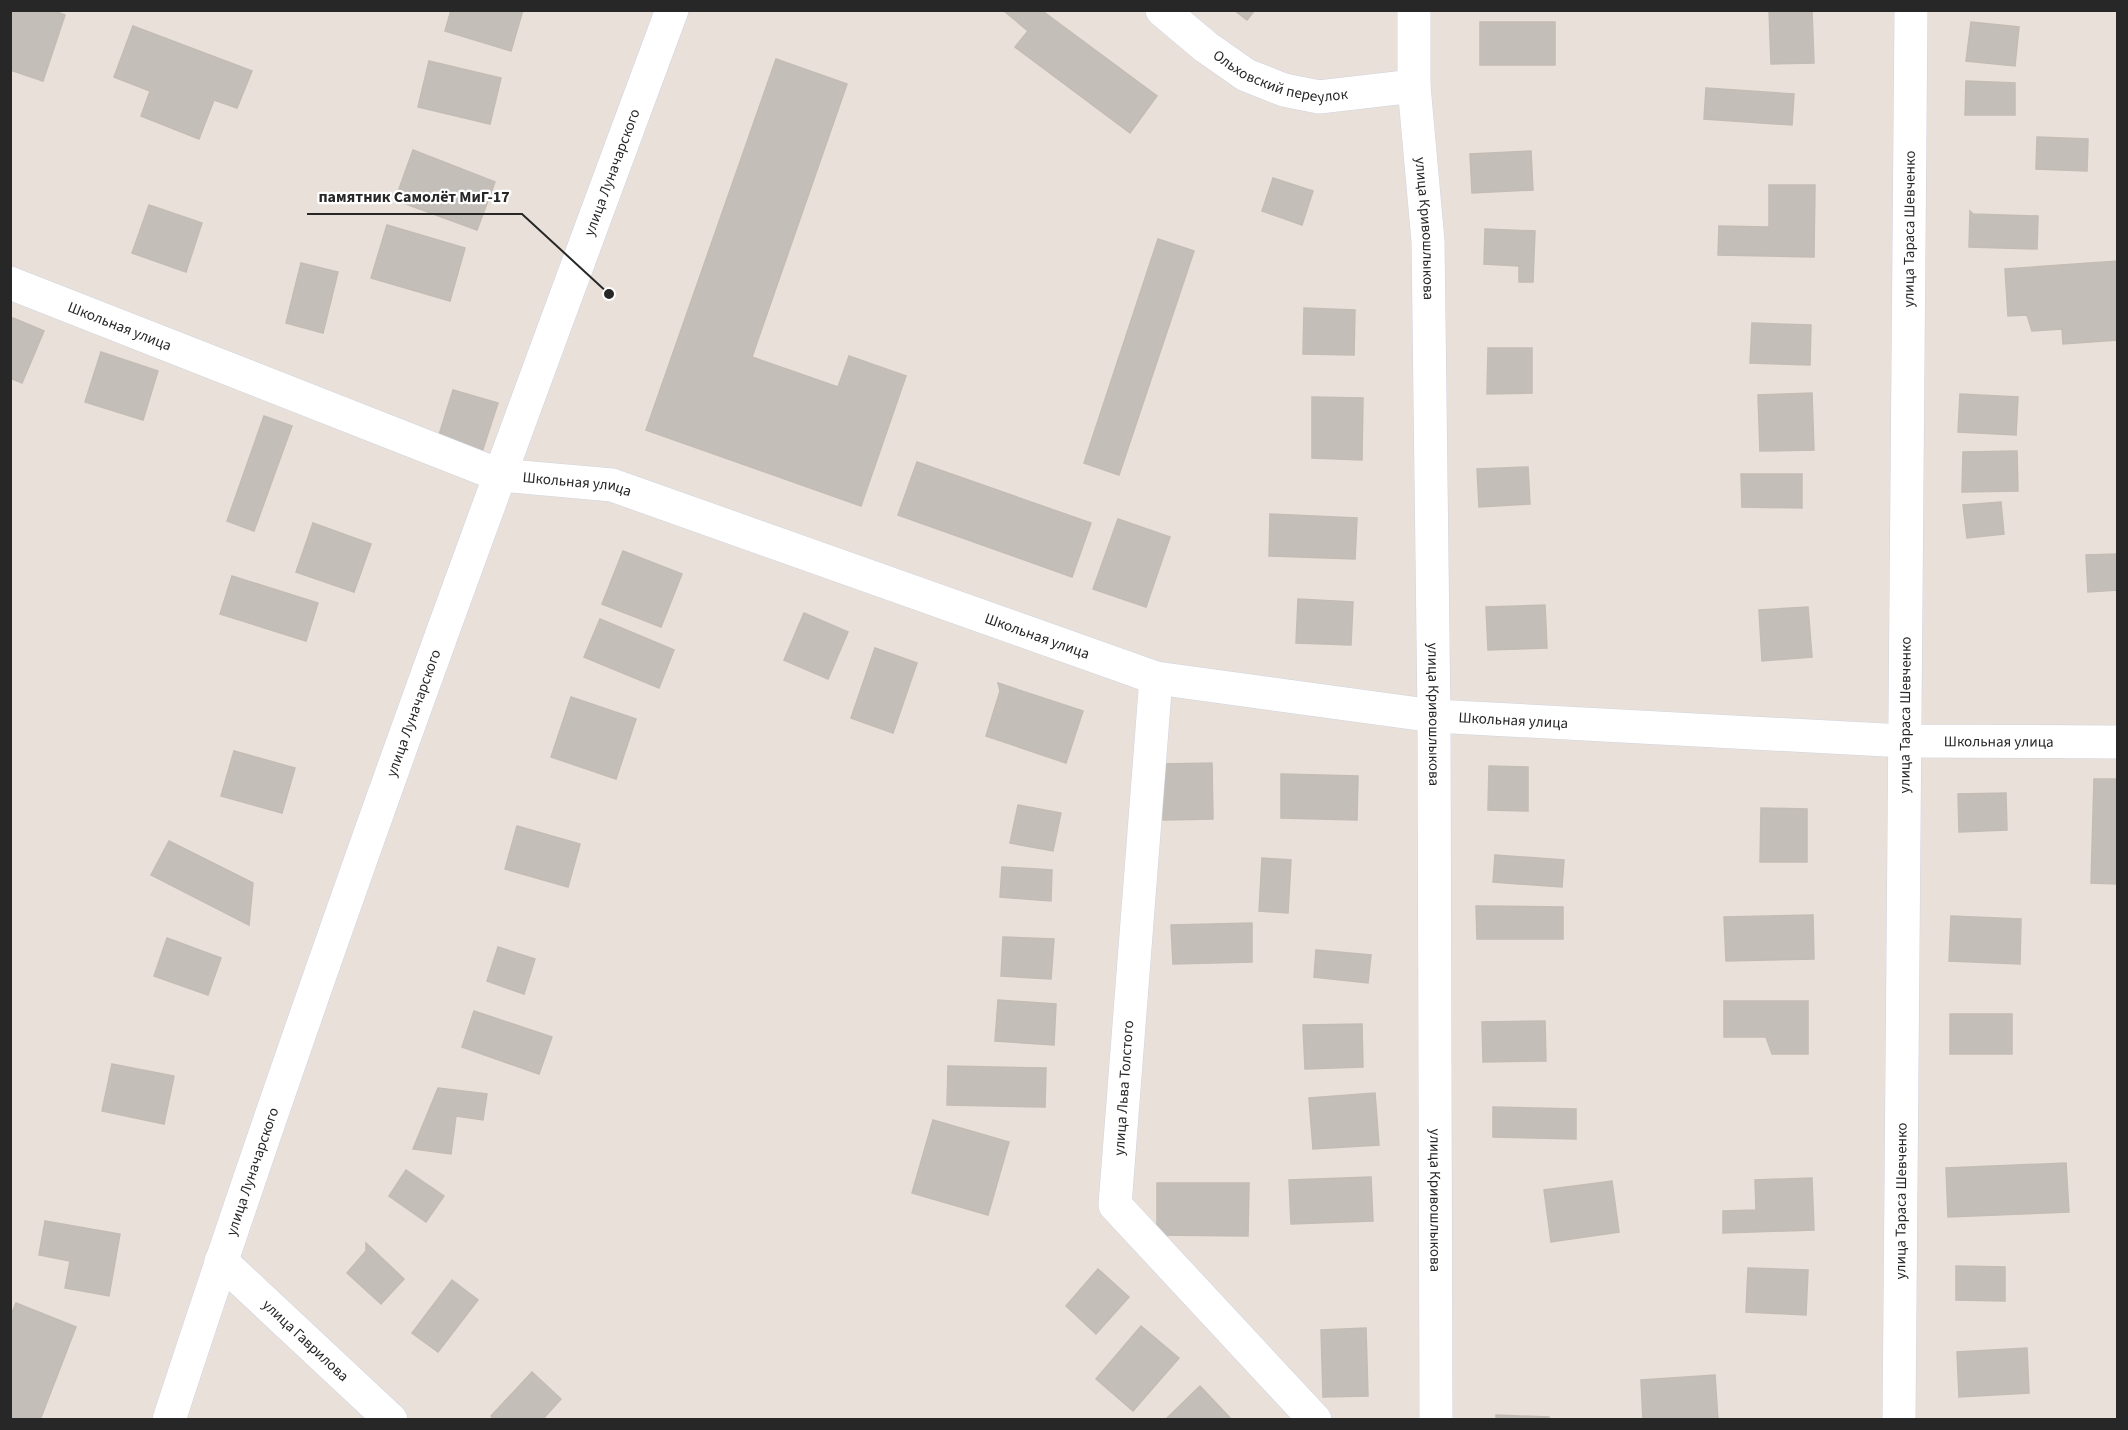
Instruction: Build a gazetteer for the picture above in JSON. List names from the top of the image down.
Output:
{
  "streets": {
    "street": [
      "Ольховский переулок",
      "улица Луначарского",
      "улица Кривошлыкова",
      "улица Тараса Шевченко",
      "Школьная улица",
      "улица Льва Толстого",
      "улица Гаврилова"
    ]
  },
  "crossings": [
    ["Ольховский переулок", "улица Кривошлыкова"],
    ["улица Луначарского", "Школьная улица"],
    ["улица Луначарского", "улица Гаврилова"],
    ["улица Кривошлыкова", "Школьная улица"],
    ["улица Тараса Шевченко", "Школьная улица"],
    ["Школьная улица", "улица Льва Толстого"]
  ],
  "places": ["памятник Самолёт МиГ-17"]
}
